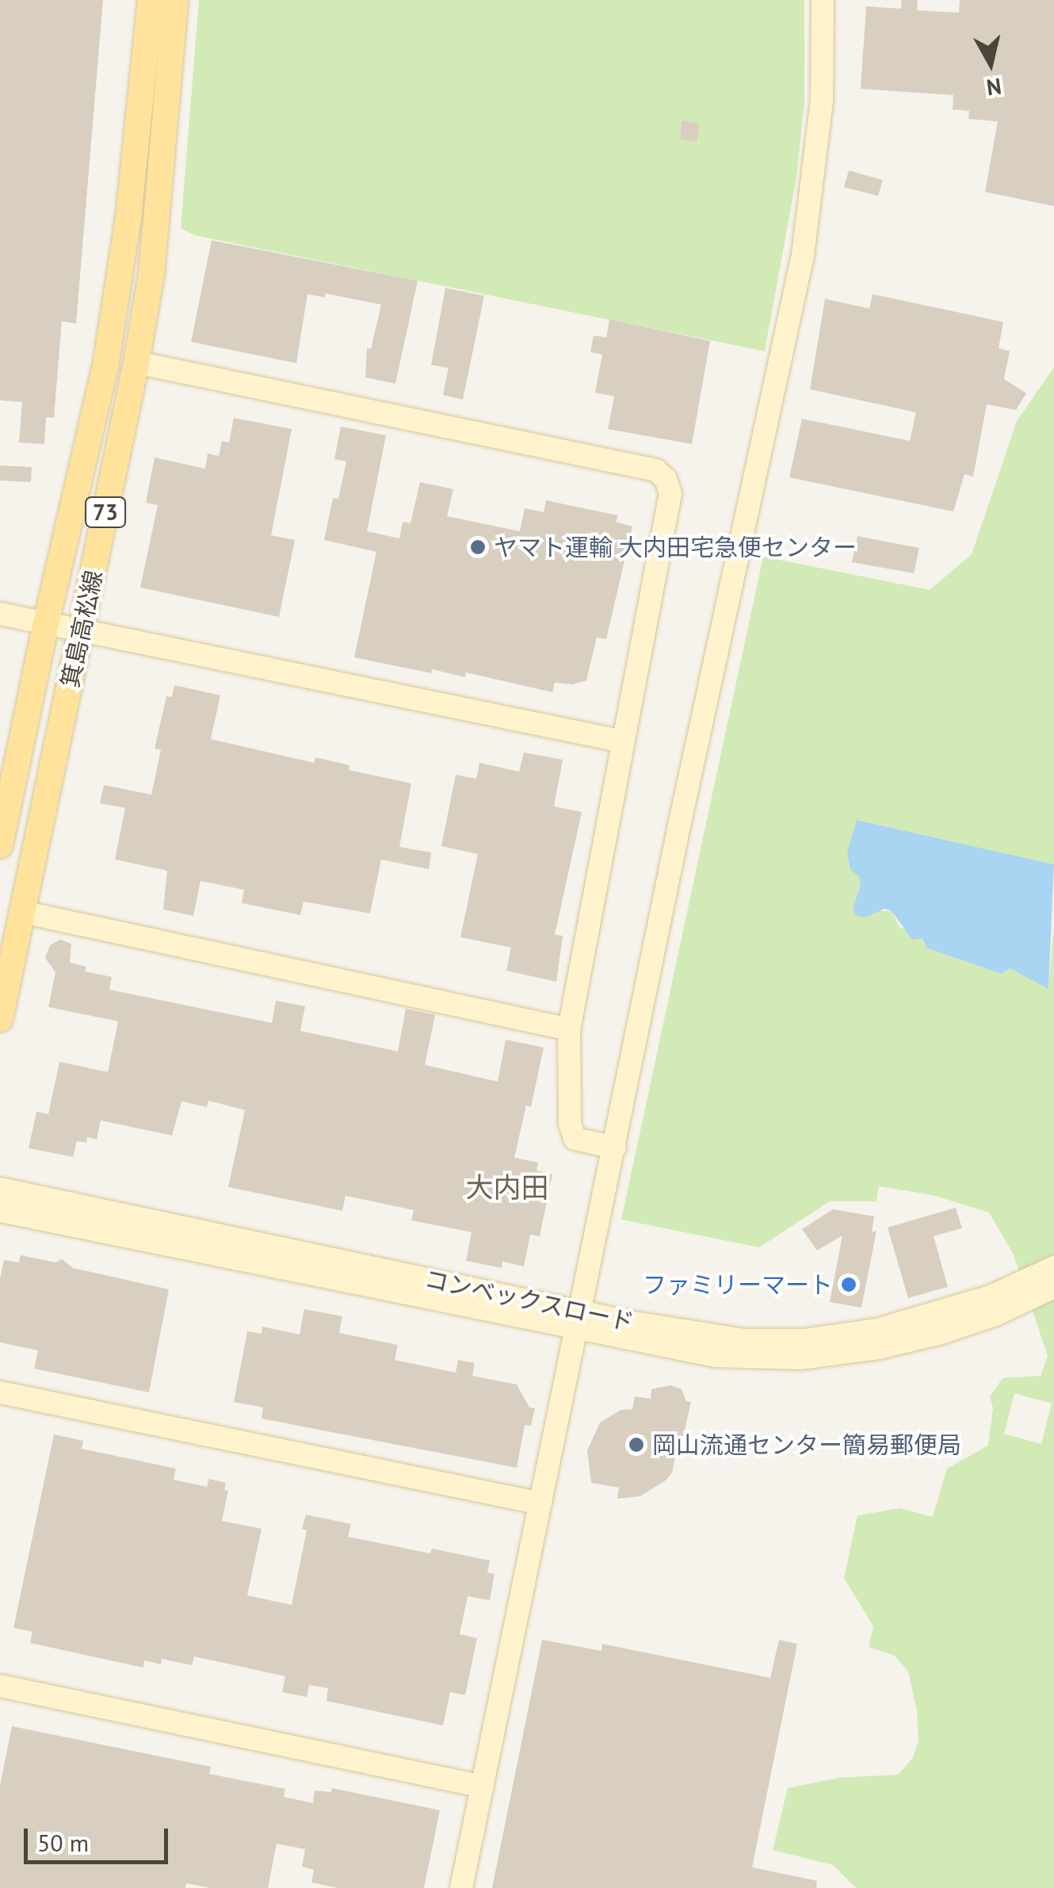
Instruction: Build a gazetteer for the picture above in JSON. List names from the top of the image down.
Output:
{
  "streets": {
    "main road": ["73", "箕島高松線"],
    "street": ["コンベックスロード"]
  },
  "districts": ["大内田"],
  "places": ["ヤマト運輸 大内田宅急便センター", "ファミリーマート", "岡山流通センター簡易郵便局"],
  "scale_bar": "50 m",
  "north": "bottom"
}
